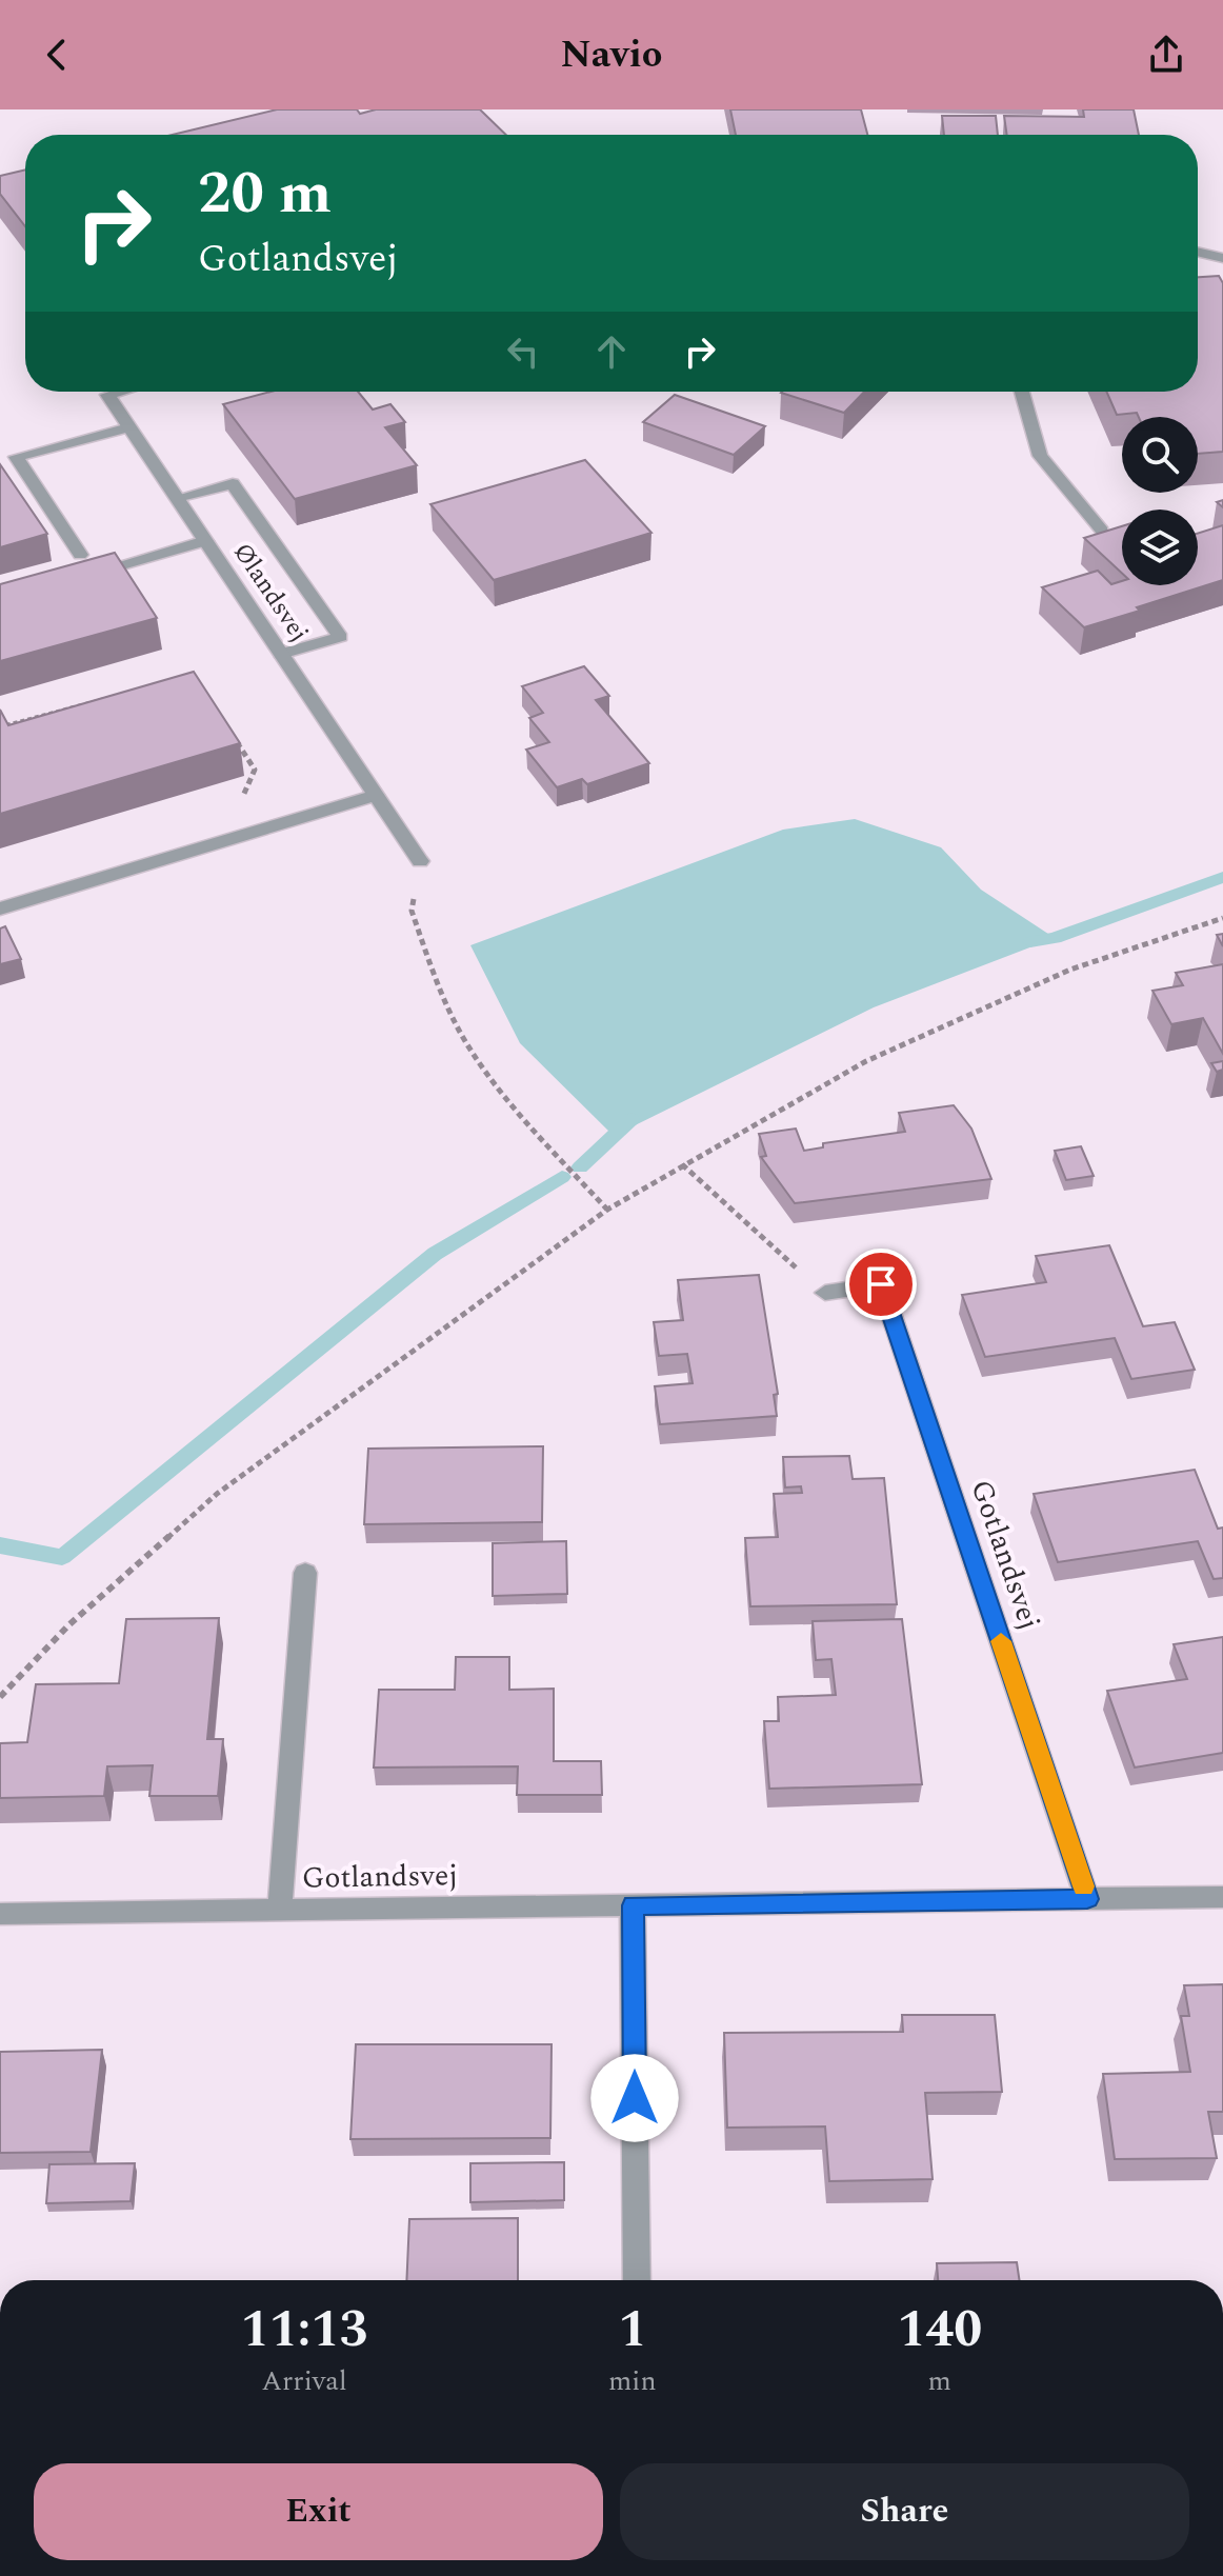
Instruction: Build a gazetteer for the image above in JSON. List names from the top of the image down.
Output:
{
  "streets": {
    "street": ["Ølandsvej", "Gotlandsvej"]
  },
  "page": {
    "header": "Navio",
    "turn": ["20 m", "Gotlandsvej"],
    "eta": [
      "11:13",
      "Arrival",
      "1",
      "min",
      "140",
      "m"
    ],
    "buttons": ["Exit", "Share"]
  }
}
